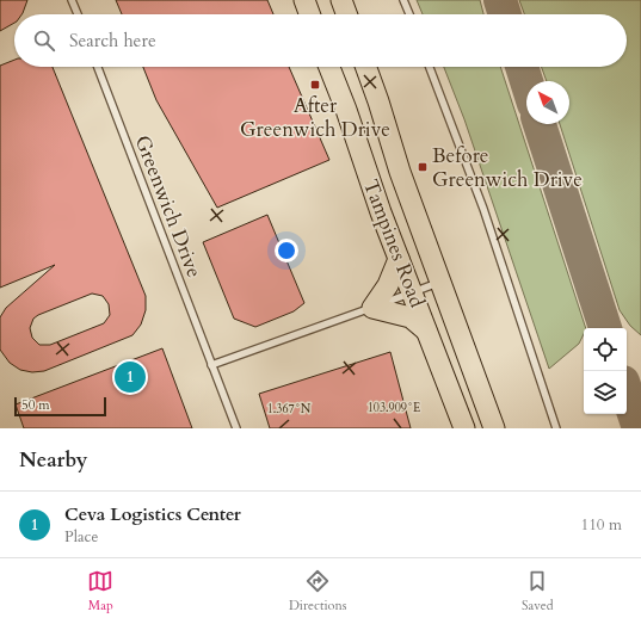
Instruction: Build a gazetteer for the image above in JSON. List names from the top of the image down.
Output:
{
  "streets": {
    "main road": ["Tampines Road"],
    "lane": ["Greenwich Drive"]
  },
  "places": {
    "transit": ["After Greenwich Drive", "Before Greenwich Drive"]
  },
  "scale_bar": "50 m",
  "north": "top left",
  "page": {
    "search": "Search here",
    "pins": "1",
    "scale": "50 m",
    "heading": "Nearby",
    "list": [
      {
        "mark": "1",
        "name": "Ceva Logistics Center",
        "note": "Place",
        "value": "110 m"
      }
    ],
    "nav": ["Map", "Directions", "Saved"]
  },
  "coordinates": ["103.909°E", "1.367°N"]
}
